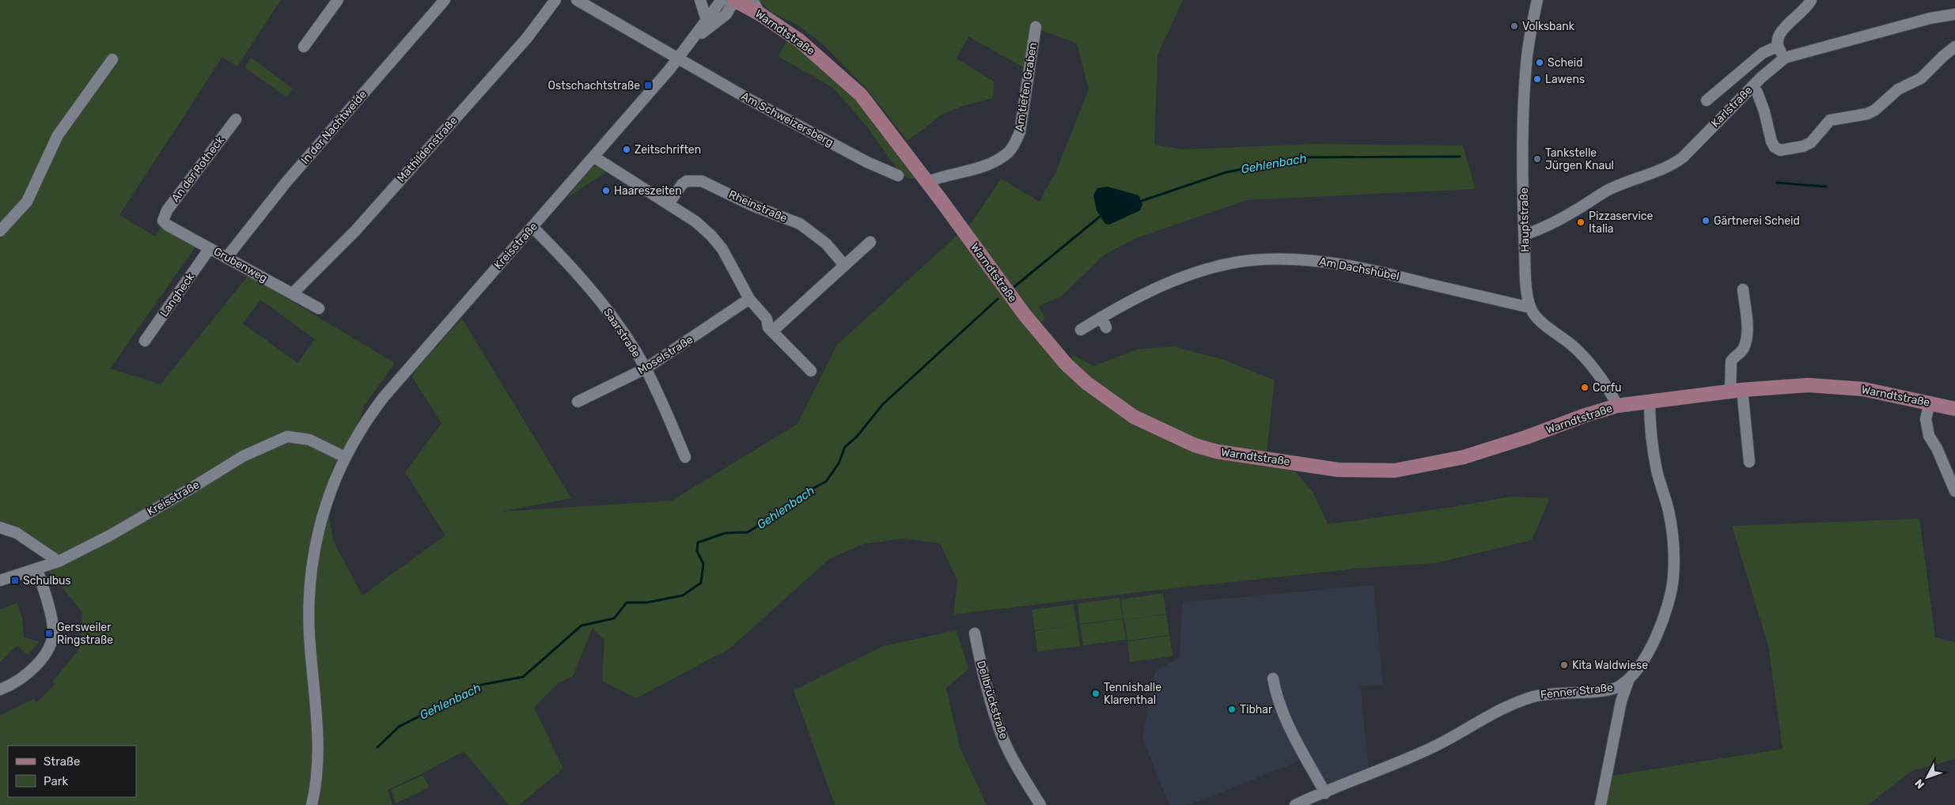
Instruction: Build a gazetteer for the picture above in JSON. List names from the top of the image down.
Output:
{
  "streets": {
    "main road": ["Warndtstraße"],
    "street": [
      "Am tiefen Graben",
      "Karlstraße",
      "Am Schweizersberg",
      "In der Nachtweide",
      "Mathildenstraße",
      "An der Rotheck",
      "Rheinstraße",
      "Hauptstraße",
      "Kreisstraße",
      "Grubenweg",
      "Am Dachshübel",
      "Langheck",
      "Saarstraße",
      "Moselstraße",
      "Fenner Straße",
      "Dellbrückstraße"
    ]
  },
  "crossings": [
    ["Warndtstraße", "Am tiefen Graben"],
    ["Warndtstraße", "Kreisstraße"],
    ["Warndtstraße", "Fenner Straße"],
    ["Karlstraße", "Hauptstraße"],
    ["Am Schweizersberg", "Kreisstraße"],
    ["In der Nachtweide", "Grubenweg"],
    ["Mathildenstraße", "Grubenweg"],
    ["An der Rotheck", "Grubenweg"],
    ["Hauptstraße", "Am Dachshübel"],
    ["Kreisstraße", "Saarstraße"],
    ["Grubenweg", "Langheck"],
    ["Saarstraße", "Moselstraße"]
  ],
  "water": ["Gehlenbach"],
  "places": {
    "other": [
      "Volksbank",
      "Scheid",
      "Lawens",
      "Zeitschriften",
      "Tankstelle Jürgen Knaul",
      "Haareszeiten",
      "Gärtnerei Scheid",
      "Pizzaservice Italia",
      "Corfu",
      "Kita Waldwiese",
      "Tennishalle Klarenthal",
      "Tibhar"
    ],
    "transit": ["Ostschachtstraße", "Schulbus", "Gersweiler Ringstraße"]
  },
  "legend": ["Straße", "Park"],
  "north": "bottom left"
}
